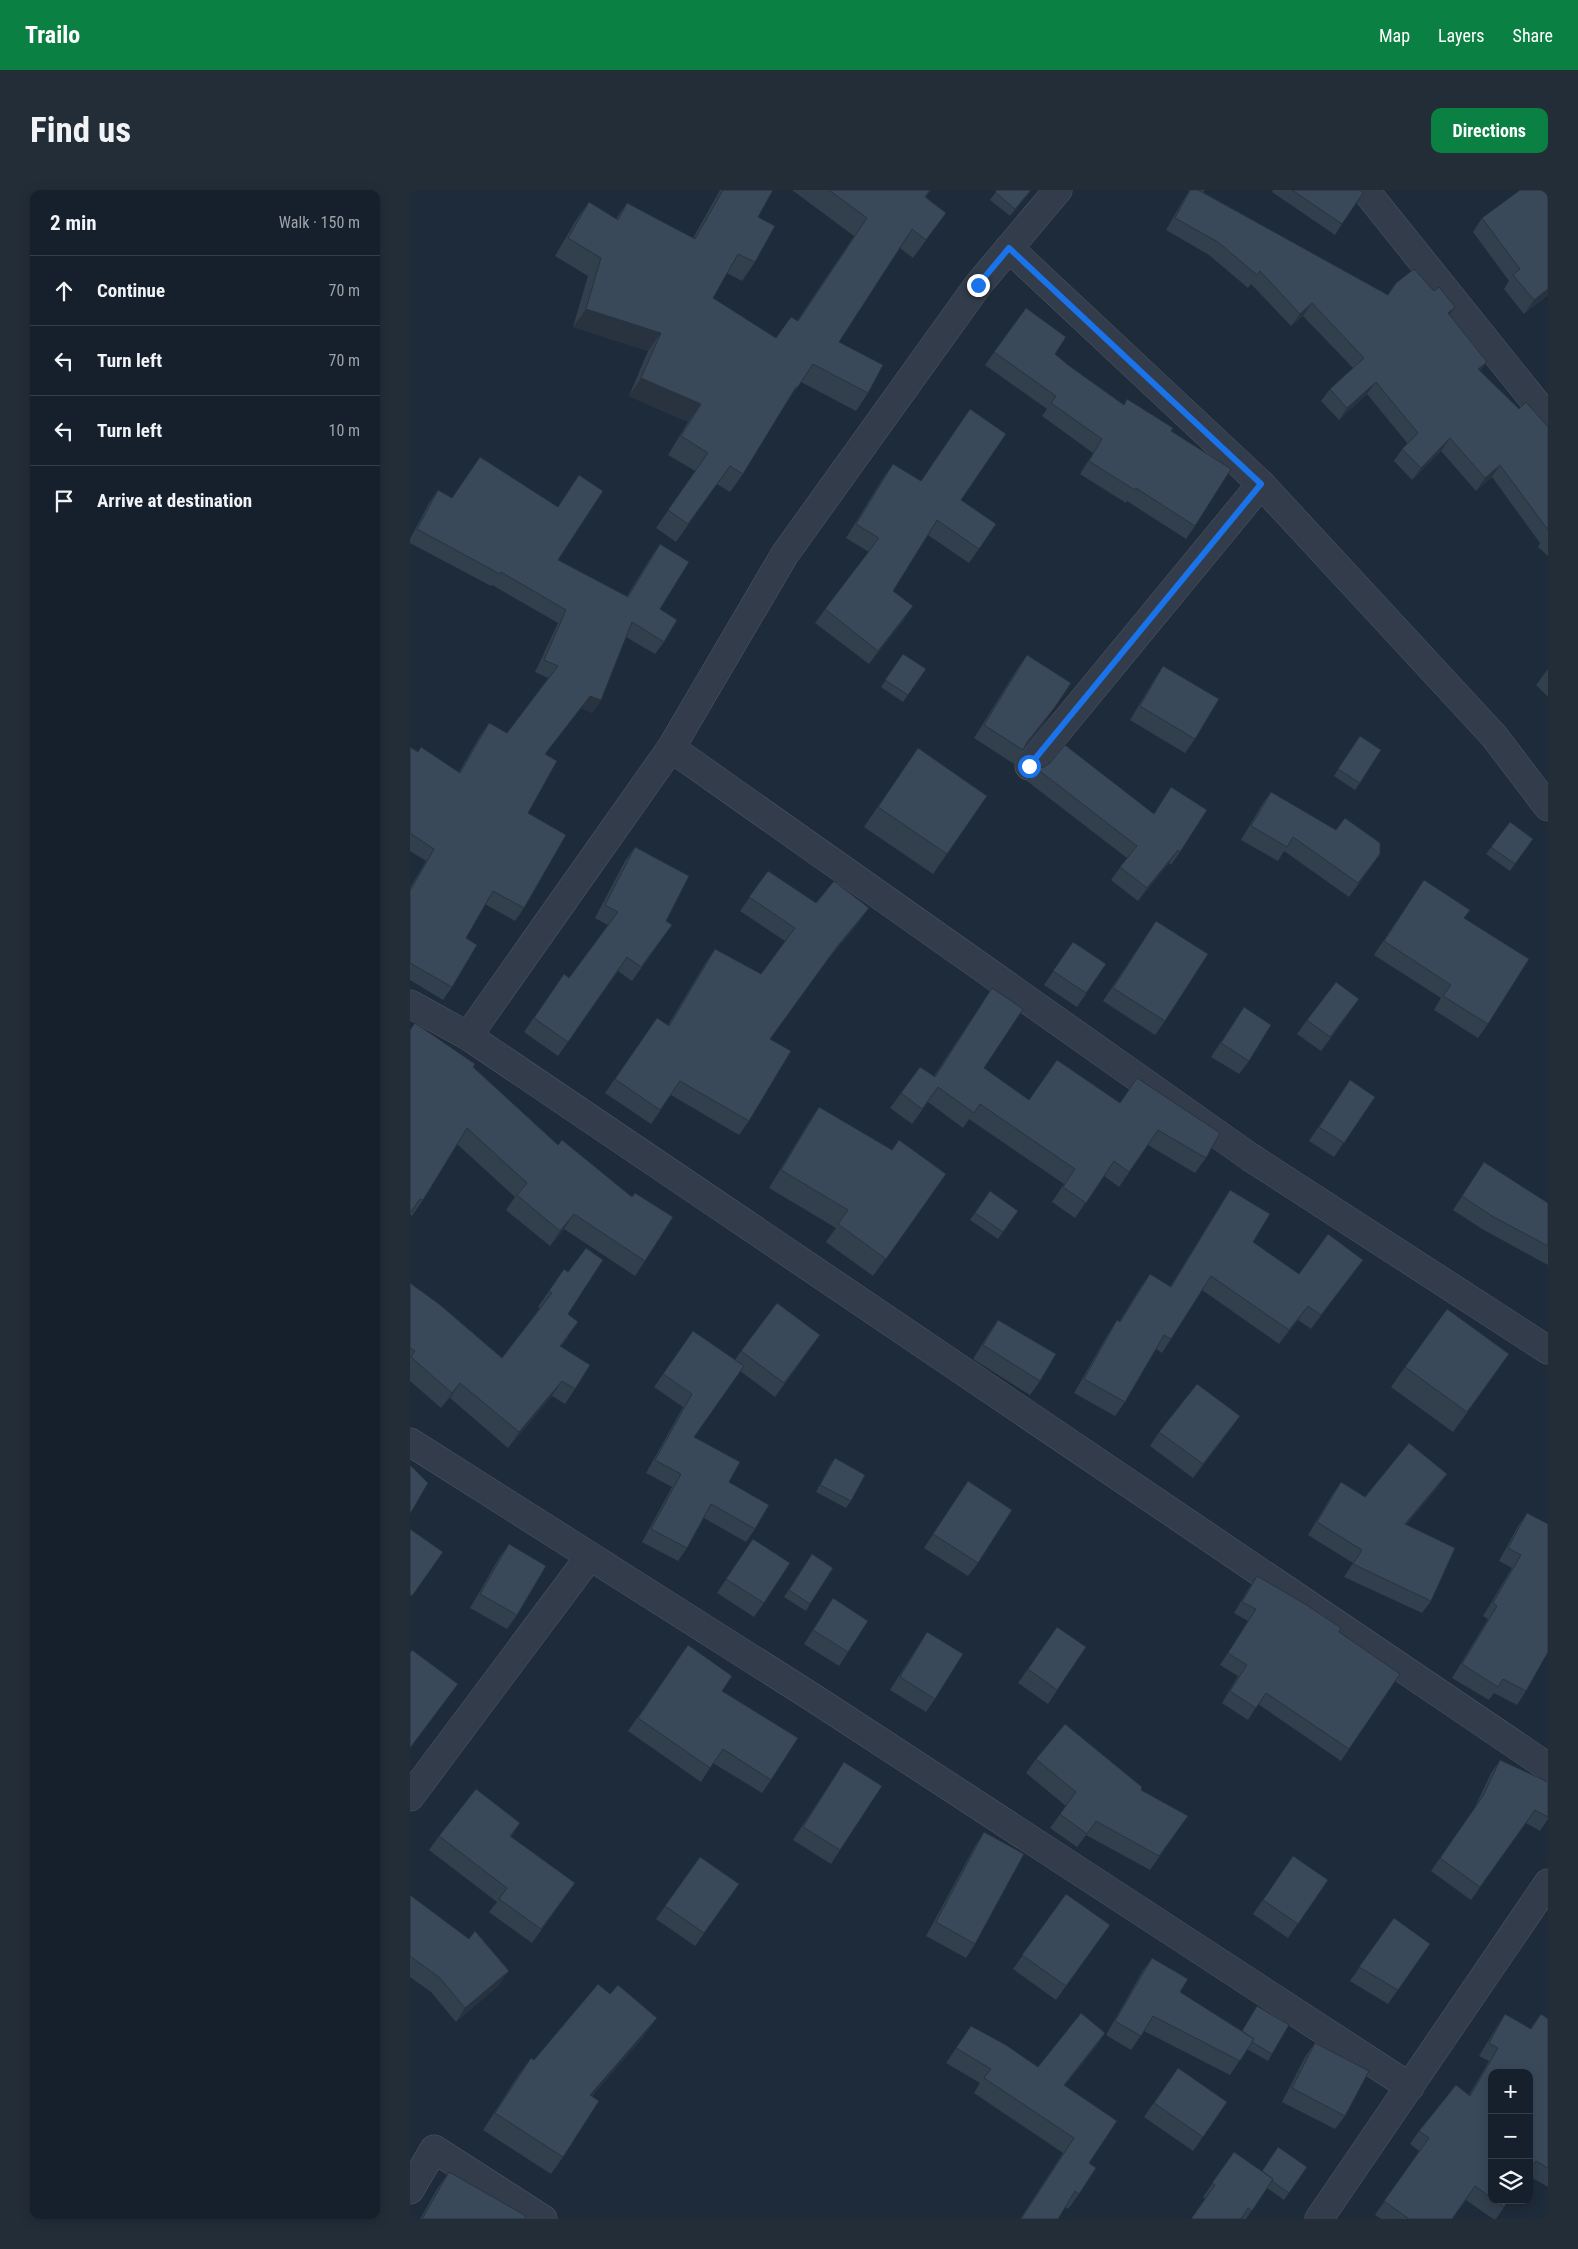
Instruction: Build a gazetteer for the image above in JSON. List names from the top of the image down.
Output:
{
  "page": {
    "header": "Trailo",
    "nav": ["Map", "Layers", "Share"],
    "buttons": "Directions",
    "title": "Find us",
    "heading": ["2 min", "Walk · 150 m"],
    "list": [
      ["Continue", "70 m"],
      ["Turn left", "70 m"],
      ["Turn left", "10 m"],
      "Arrive at destination"
    ],
    "map_buttons": ["+", "−"]
  }
}
